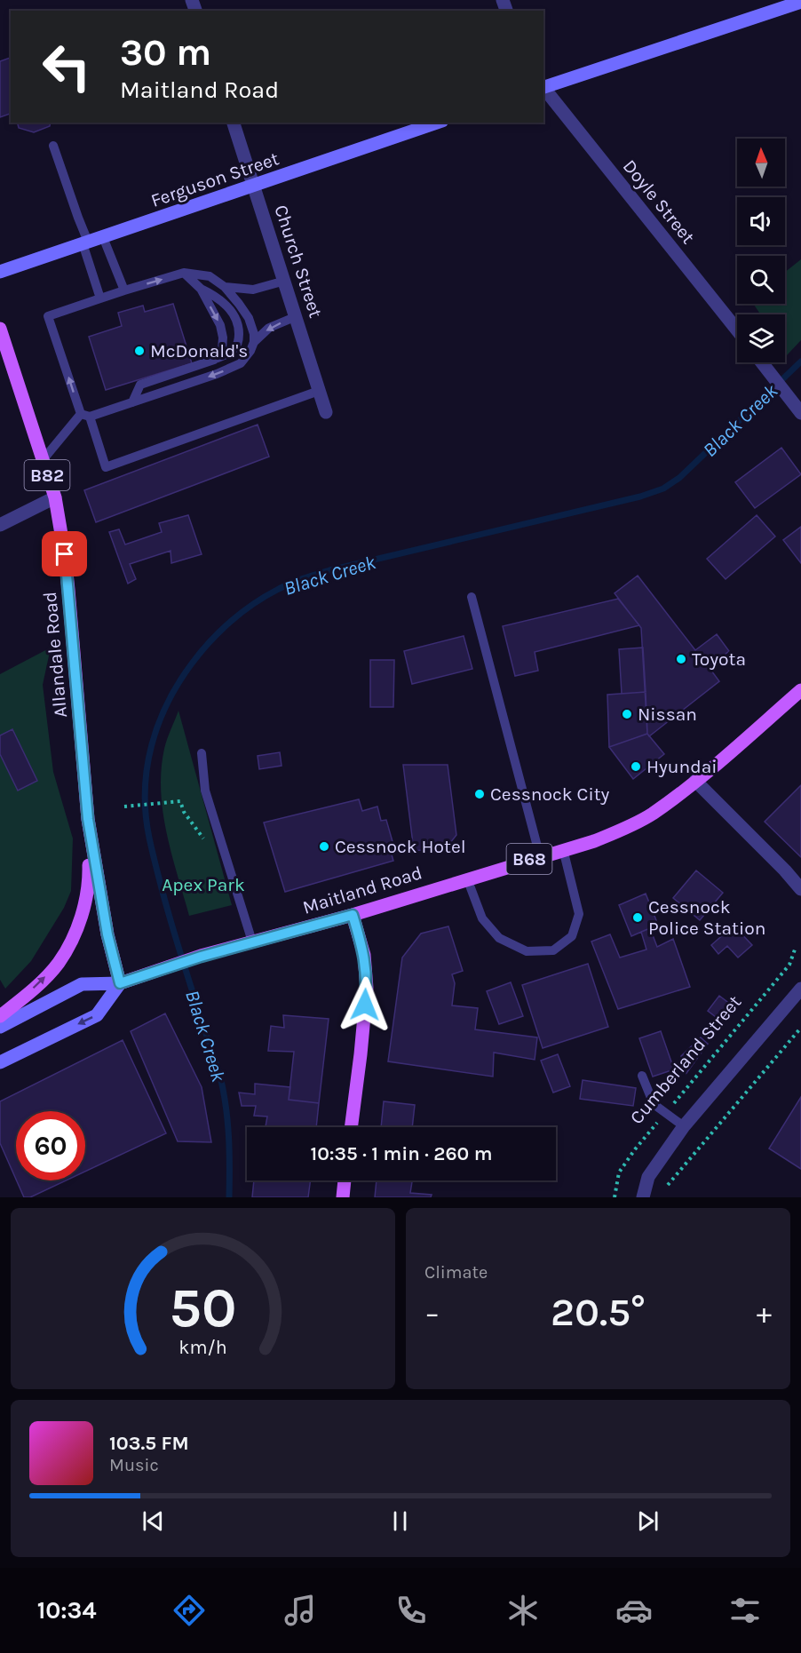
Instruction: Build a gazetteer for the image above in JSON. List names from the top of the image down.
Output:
{
  "streets": {
    "main road": [
      "B82",
      "Allandale Road",
      "B68",
      "Maitland Road"
    ],
    "street": ["Ferguson Street", "Doyle Street", "Church Street"],
    "path": ["Cumberland Street"]
  },
  "crossings": [
    ["Ferguson Street", "Church Street"],
    ["Allandale Road", "Maitland Road"]
  ],
  "water": ["Black Creek"],
  "parks": ["Apex Park"],
  "places": [
    "McDonald's",
    "Toyota",
    "Nissan",
    "Hyundai",
    "Cessnock City",
    "Cessnock Hotel",
    "Cessnock Police Station"
  ],
  "north": "top",
  "page": {
    "turn": ["30 m", "Maitland Road"],
    "limit": "60",
    "trip": "10:35 · 1 min · 260 m",
    "tile": "Climate",
    "heat": ["−", "20.5°", "+"],
    "song": ["103.5 FM", "Music"],
    "tabs": "10:34",
    "gauge": ["50", "km/h"]
  }
}
